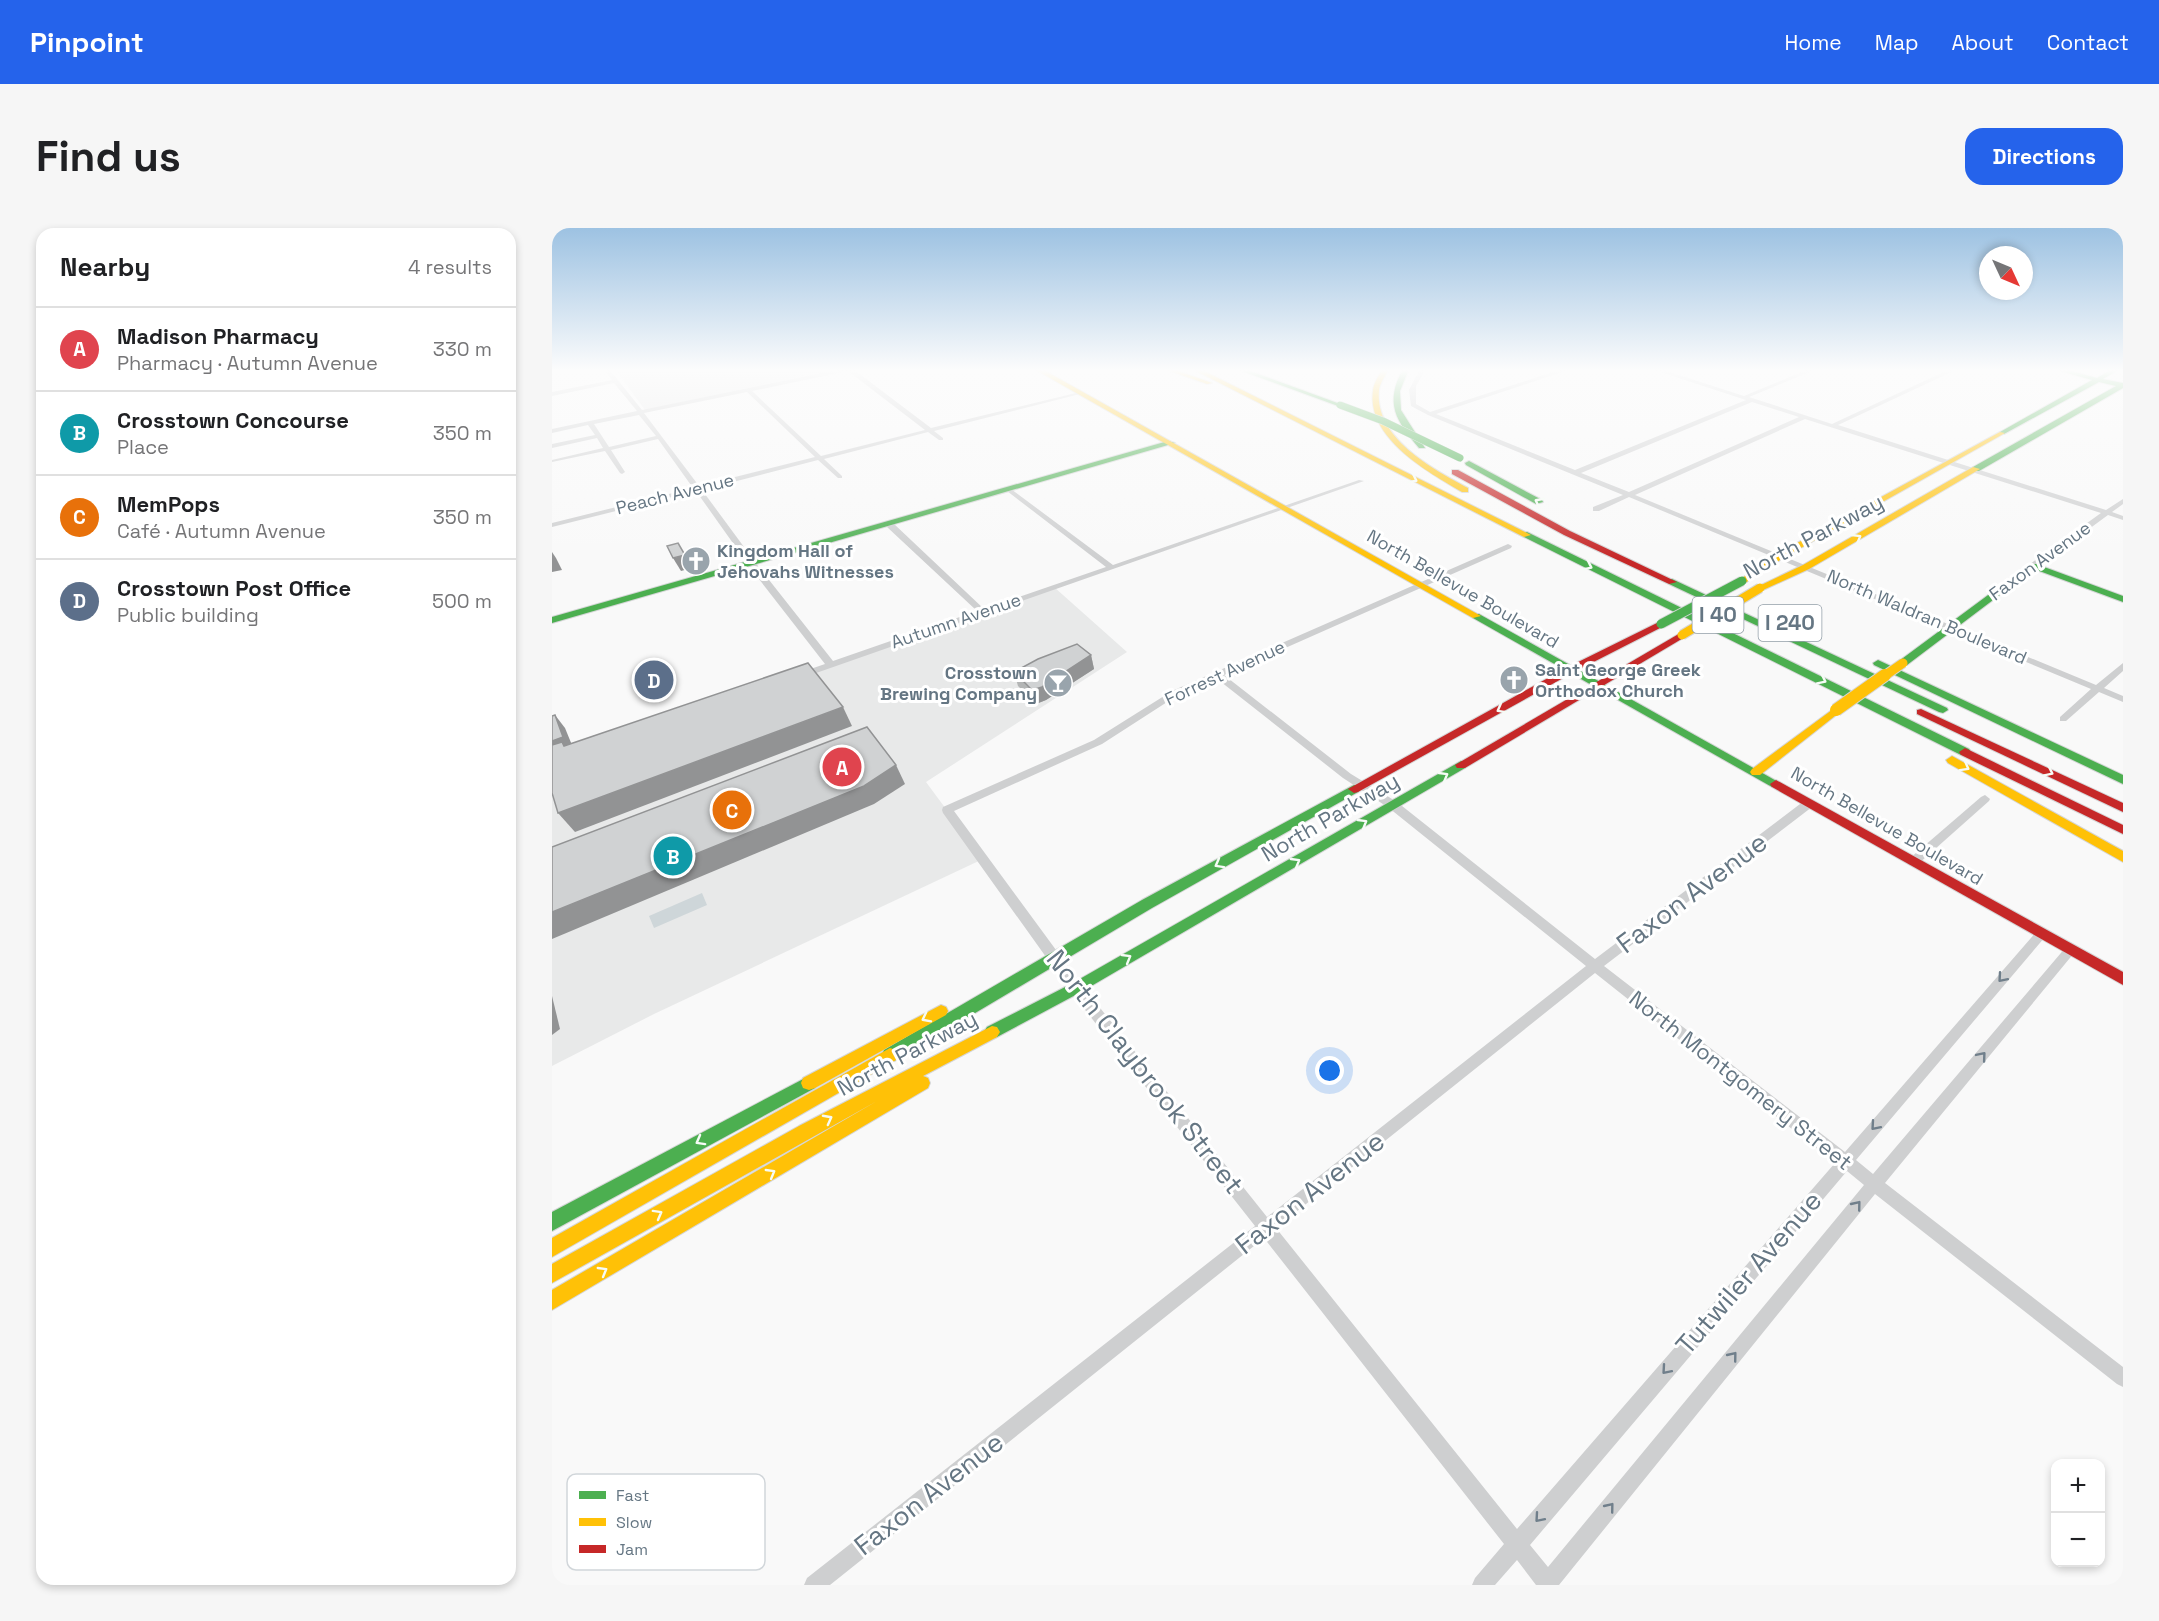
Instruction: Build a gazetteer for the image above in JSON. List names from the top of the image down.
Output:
{
  "streets": {
    "main road": [
      "North Parkway",
      "Faxon Avenue",
      "North Bellevue Boulevard",
      "I 40",
      "I 240"
    ],
    "street": [
      "Peach Avenue",
      "North Waldran Boulevard",
      "Autumn Avenue",
      "Forrest Avenue",
      "North Claybrook Street",
      "North Montgomery Street",
      "Tutwiler Avenue"
    ]
  },
  "crossings": [
    ["North Parkway", "North Bellevue Boulevard"],
    ["North Parkway", "North Waldran Boulevard"],
    ["North Parkway", "North Claybrook Street"],
    ["North Parkway", "North Montgomery Street"],
    ["Faxon Avenue", "North Bellevue Boulevard"],
    ["Faxon Avenue", "North Waldran Boulevard"],
    ["Faxon Avenue", "North Claybrook Street"],
    ["Faxon Avenue", "North Montgomery Street"],
    ["North Bellevue Boulevard", "Autumn Avenue"],
    ["North Bellevue Boulevard", "Forrest Avenue"],
    ["North Bellevue Boulevard", "Tutwiler Avenue"],
    ["Forrest Avenue", "North Claybrook Street"],
    ["Forrest Avenue", "North Montgomery Street"],
    ["North Claybrook Street", "Tutwiler Avenue"],
    ["North Montgomery Street", "Tutwiler Avenue"]
  ],
  "places": {
    "church": ["Kingdom Hall of Jehovahs Witnesses", "Saint George Greek Orthodox Church"],
    "bar": ["Crosstown Brewing Company"]
  },
  "legend": ["Fast", "Slow", "Jam"],
  "north": "bottom right",
  "page": {
    "header": "Pinpoint",
    "nav": [
      "Home",
      "Map",
      "About",
      "Contact"
    ],
    "buttons": "Directions",
    "title": "Find us",
    "heading": ["Nearby", "4 results"],
    "list": [
      {
        "mark": "A",
        "name": "Madison Pharmacy",
        "note": "Pharmacy · Autumn Avenue",
        "value": "330 m"
      },
      {
        "mark": "B",
        "name": "Crosstown Concourse",
        "note": "Place",
        "value": "350 m"
      },
      {
        "mark": "C",
        "name": "MemPops",
        "note": "Café · Autumn Avenue",
        "value": "350 m"
      },
      {
        "mark": "D",
        "name": "Crosstown Post Office",
        "note": "Public building",
        "value": "500 m"
      }
    ],
    "pins": [
      "D",
      "A",
      "C",
      "B"
    ],
    "map_buttons": ["+", "−"]
  }
}
